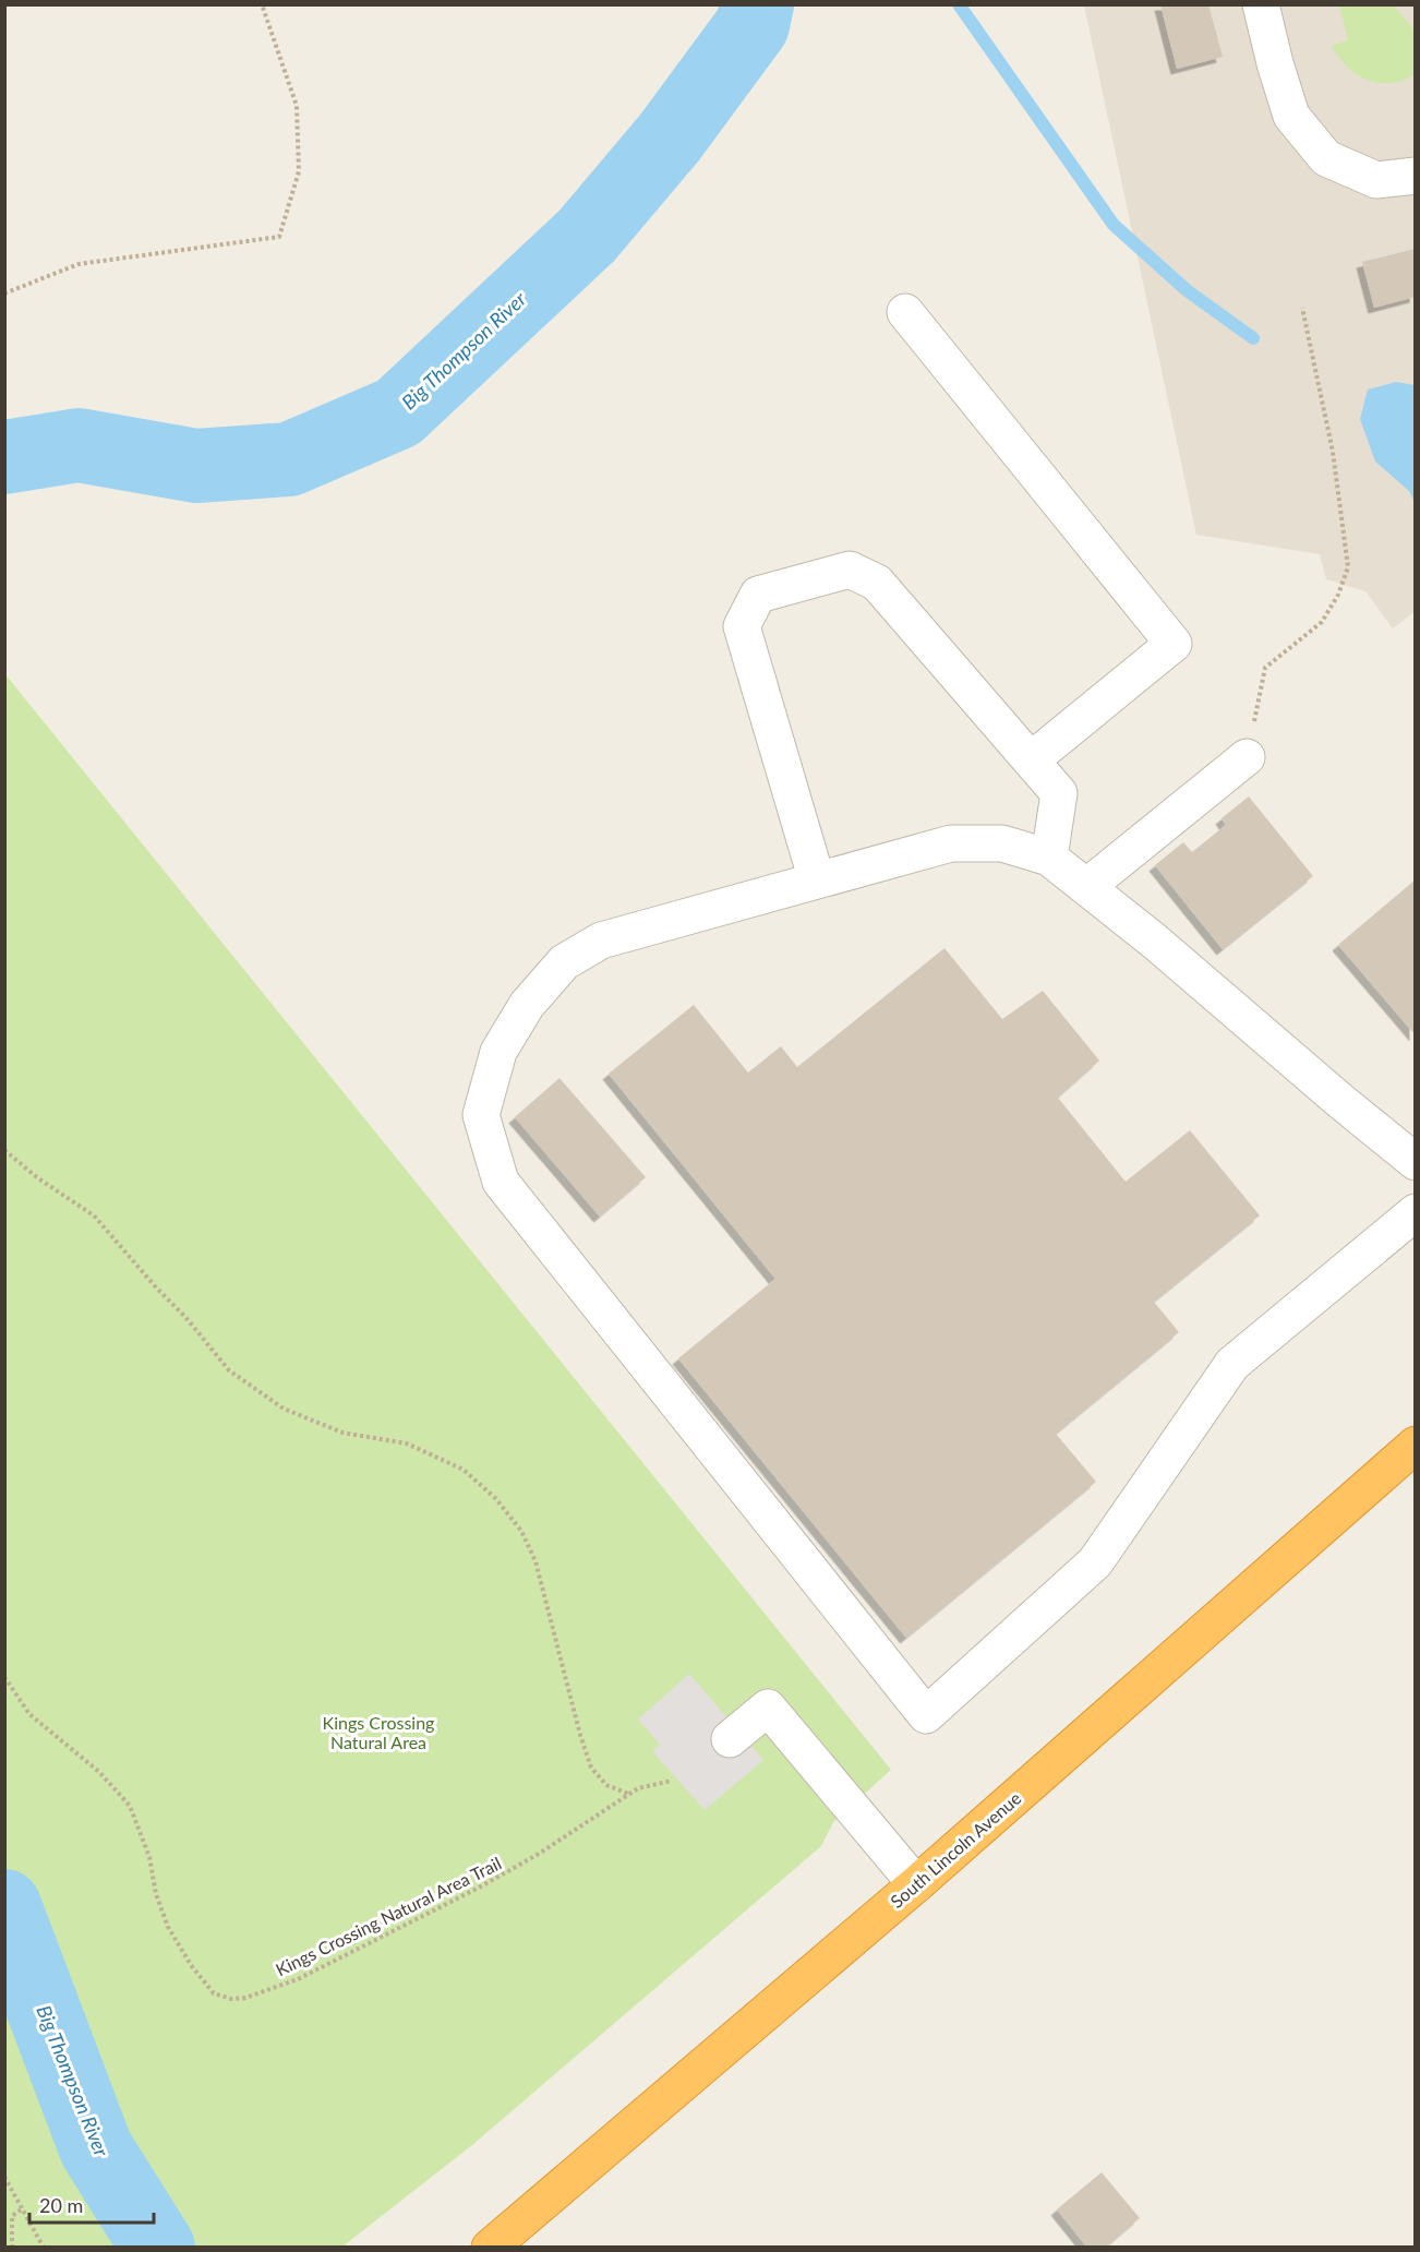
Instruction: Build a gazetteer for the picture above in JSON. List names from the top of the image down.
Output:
{
  "streets": {
    "highway": ["South Lincoln Avenue"],
    "path": ["Kings Crossing Natural Area Trail"]
  },
  "water": ["Big Thompson River"],
  "parks": ["Kings Crossing Natural Area"],
  "scale_bar": "20 m"
}
